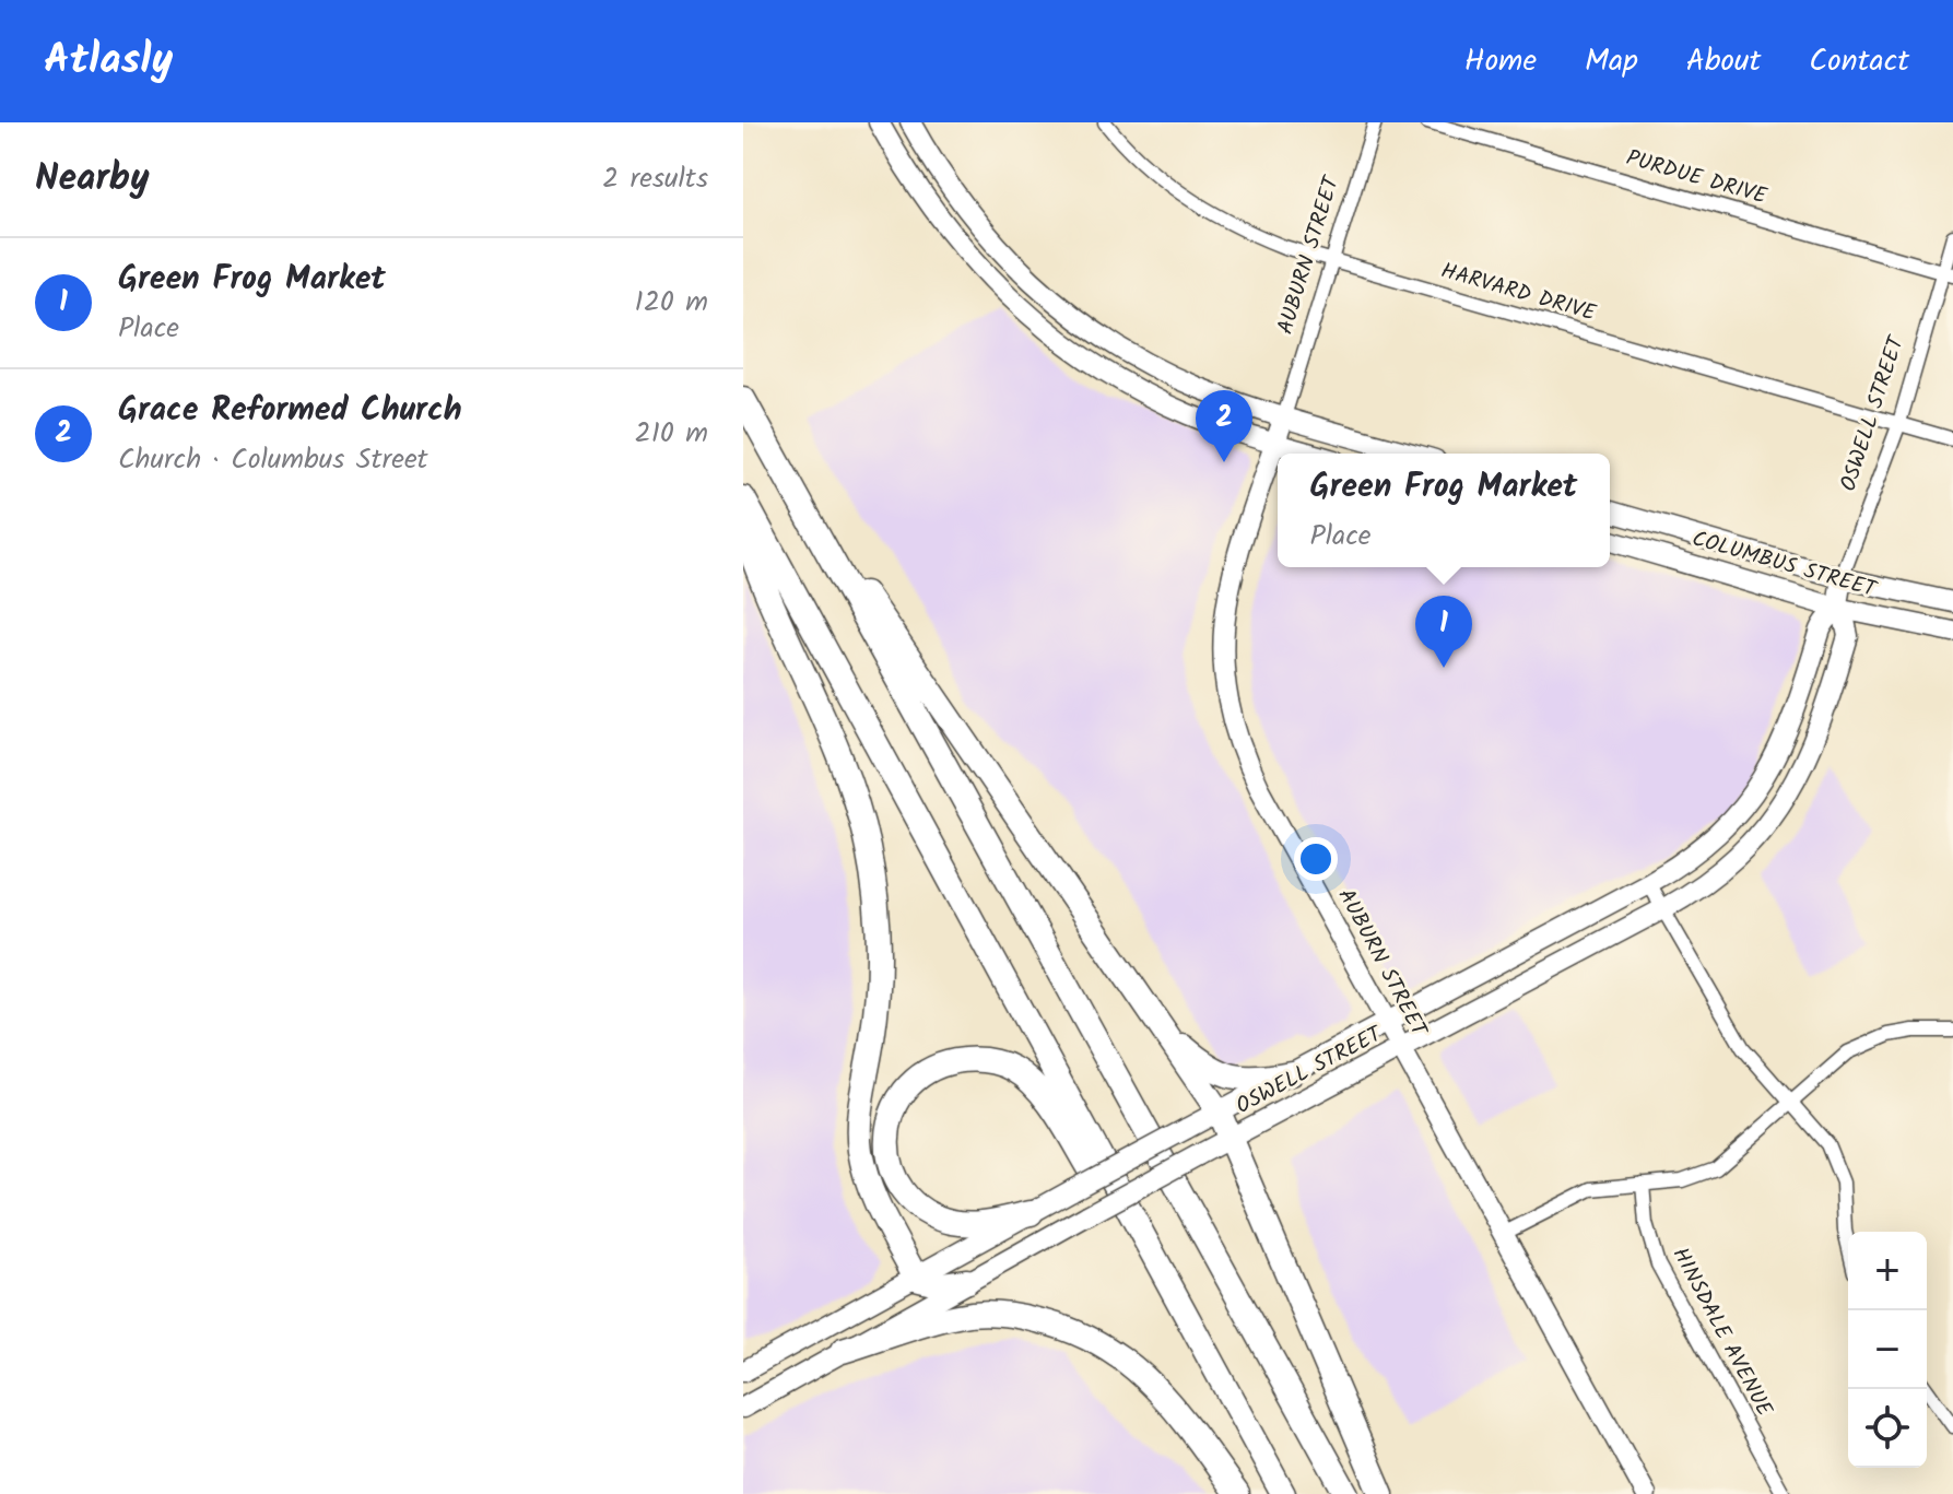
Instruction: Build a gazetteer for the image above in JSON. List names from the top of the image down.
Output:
{
  "streets": {
    "main road": ["AUBURN STREET", "OSWELL STREET", "COLUMBUS STREET"],
    "street": ["PURDUE DRIVE", "HARVARD DRIVE", "HINSDALE AVENUE"]
  },
  "crossings": [
    ["PURDUE DRIVE", "OSWELL STREET"],
    ["AUBURN STREET", "HARVARD DRIVE"],
    ["AUBURN STREET", "OSWELL STREET"],
    ["HARVARD DRIVE", "OSWELL STREET"],
    ["OSWELL STREET", "COLUMBUS STREET"]
  ],
  "page": {
    "header": "Atlasly",
    "nav": [
      "Home",
      "Map",
      "About",
      "Contact"
    ],
    "heading": ["Nearby", "2 results"],
    "list": [
      {
        "mark": "1",
        "name": "Green Frog Market",
        "note": "Place",
        "value": "120 m"
      },
      {
        "mark": "2",
        "name": "Grace Reformed Church",
        "note": "Church · Columbus Street",
        "value": "210 m"
      }
    ],
    "pins": ["2", "1"],
    "popup": ["Green Frog Market", "Place"],
    "map_buttons": ["+", "−"]
  }
}
